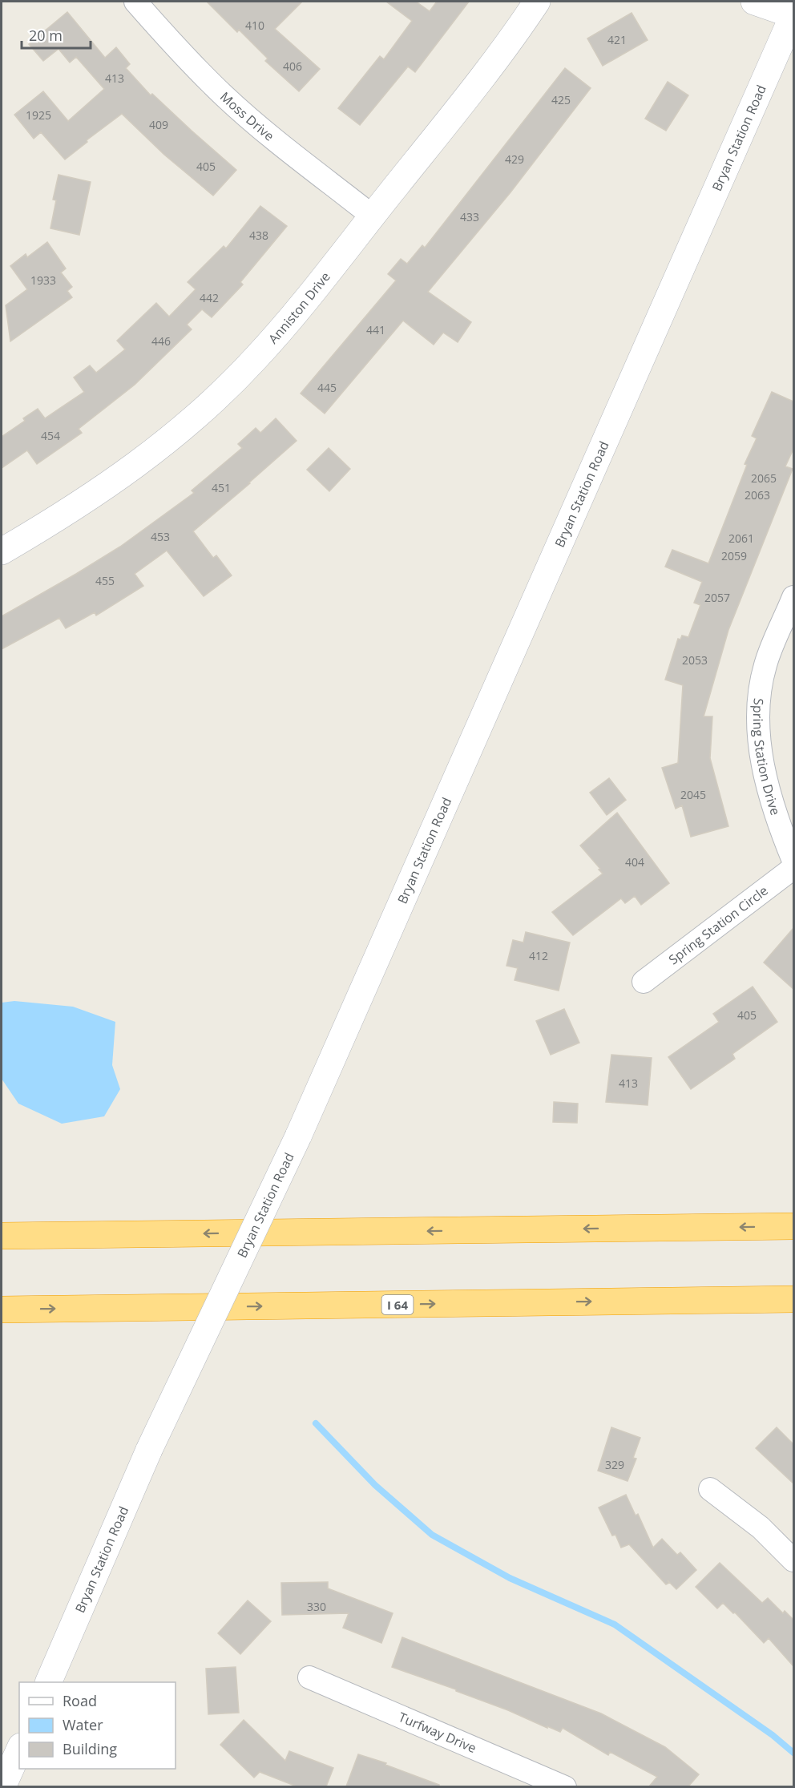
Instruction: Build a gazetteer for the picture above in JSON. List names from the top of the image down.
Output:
{
  "streets": {
    "highway": ["I 64"],
    "main road": ["Bryan Station Road", "Anniston Drive"],
    "street": [
      "Moss Drive",
      "Spring Station Drive",
      "Spring Station Circle",
      "Turfway Drive"
    ]
  },
  "crossings": [
    ["Moss Drive", "Anniston Drive"]
  ],
  "house_numbers": [
    "410",
    "421",
    "406",
    "413",
    "425",
    "1925",
    "409",
    "429",
    "405",
    "433",
    "438",
    "1933",
    "442",
    "441",
    "446",
    "445",
    "454",
    "2065",
    "451",
    "2063",
    "453",
    "2061",
    "2059",
    "455",
    "2057",
    "2053",
    "2045",
    "404",
    "412",
    "405",
    "413",
    "329",
    "330"
  ],
  "legend": ["Road", "Water", "Building"],
  "scale_bar": "20 m"
}
